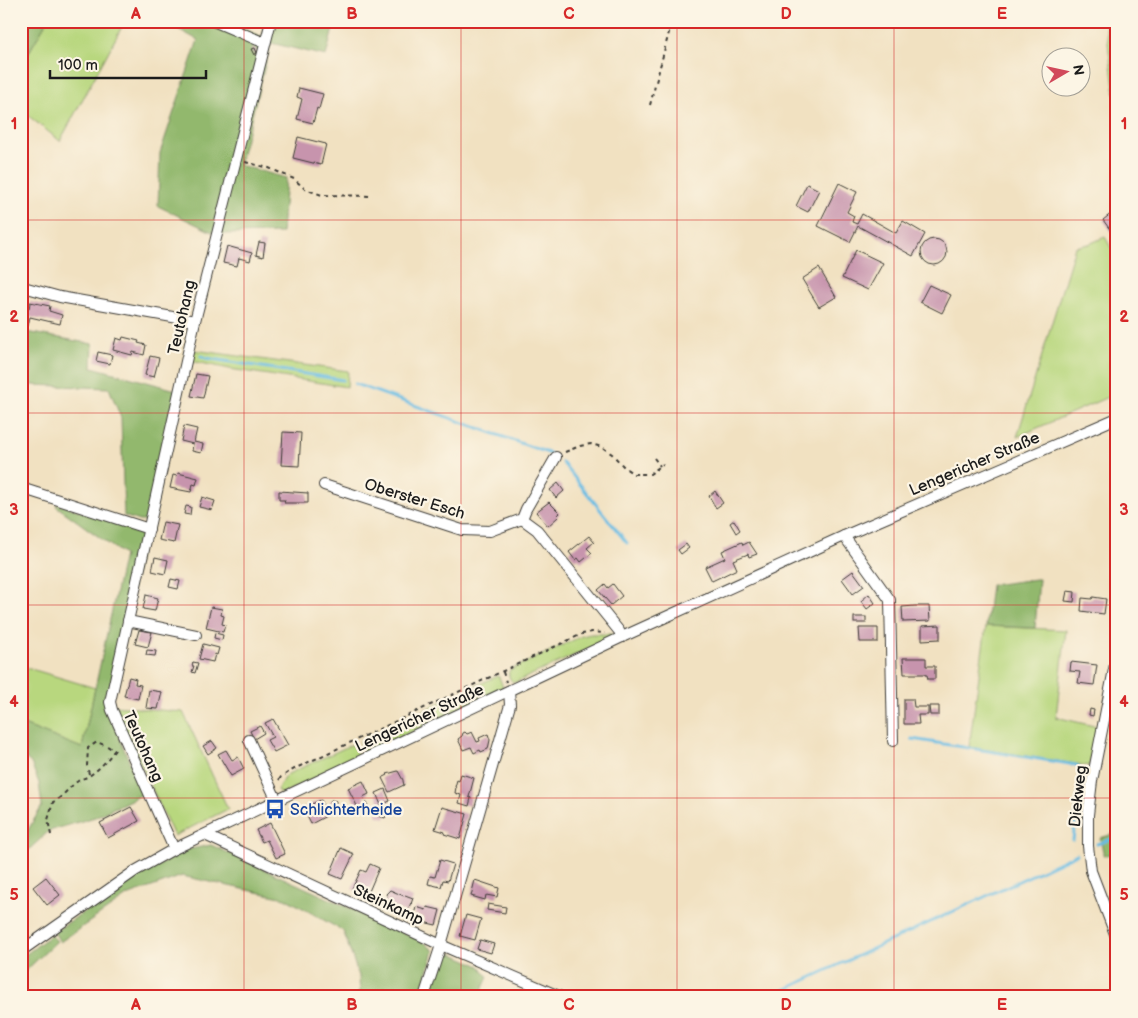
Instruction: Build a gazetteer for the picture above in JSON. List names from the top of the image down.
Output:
{
  "streets": {
    "street": [
      "Teutohang",
      "Lengericher Straße",
      "Oberster Esch",
      "Diekweg",
      "Steinkamp"
    ]
  },
  "crossings": [
    ["Teutohang", "Lengericher Straße"],
    ["Lengericher Straße", "Steinkamp"]
  ],
  "places": {
    "bus stop": ["Schlichterheide"]
  },
  "scale_bar": "100 m",
  "north": "right",
  "grid": {
    "columns": [
      "A",
      "B",
      "C",
      "D",
      "E"
    ],
    "rows": [
      "1",
      "2",
      "3",
      "4",
      "5"
    ]
  }
}
